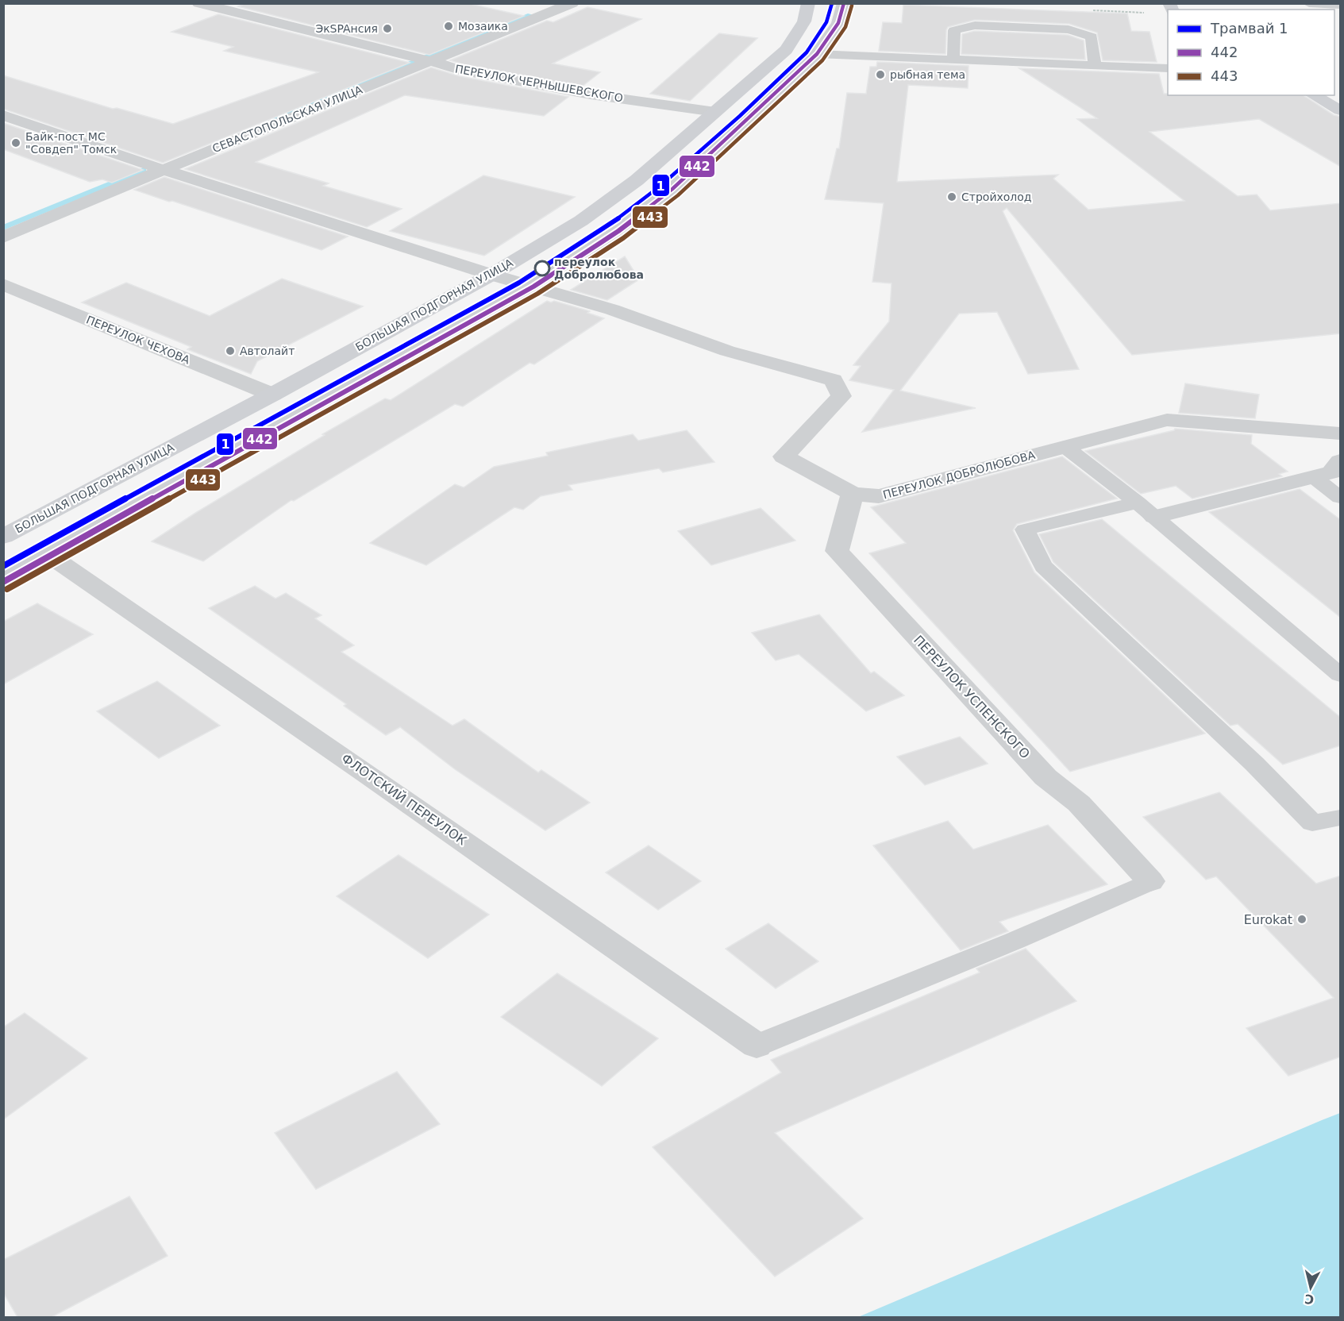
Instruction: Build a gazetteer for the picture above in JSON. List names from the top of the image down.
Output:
{
  "streets": {
    "main road": ["БОЛЬШАЯ ПОДГОРНАЯ УЛИЦА"],
    "street": [
      "ПЕРЕУЛОК ЧЕРНЫШЕВСКОГО",
      "СЕВАСТОПОЛЬСКАЯ УЛИЦА",
      "ПЕРЕУЛОК ЧЕХОВА",
      "ПЕРЕУЛОК ДОБРОЛЮБОВА",
      "ПЕРЕУЛОК УСПЕНСКОГО",
      "ФЛОТСКИЙ ПЕРЕУЛОК"
    ]
  },
  "crossings": [
    ["ПЕРЕУЛОК ЧЕРНЫШЕВСКОГО", "СЕВАСТОПОЛЬСКАЯ УЛИЦА"],
    ["ПЕРЕУЛОК ЧЕРНЫШЕВСКОГО", "БОЛЬШАЯ ПОДГОРНАЯ УЛИЦА"],
    ["СЕВАСТОПОЛЬСКАЯ УЛИЦА", "ПЕРЕУЛОК ДОБРОЛЮБОВА"],
    ["БОЛЬШАЯ ПОДГОРНАЯ УЛИЦА", "ПЕРЕУЛОК ЧЕХОВА"],
    ["БОЛЬШАЯ ПОДГОРНАЯ УЛИЦА", "ПЕРЕУЛОК ДОБРОЛЮБОВА"],
    ["ПЕРЕУЛОК ДОБРОЛЮБОВА", "ПЕРЕУЛОК УСПЕНСКОГО"]
  ],
  "places": [
    "Мозаика",
    "ЭкSPAнсия",
    "рыбная тема",
    "Байк-пост MC \"Совдеп\" Томск",
    "Стройхолод",
    "переулок Добролюбова",
    "Автолайт",
    "Eurokat"
  ],
  "lines": ["tram line 1", "transit line 442", "transit line 443"],
  "legend": ["Трамвай 1", "442", "443"],
  "north": "bottom"
}
